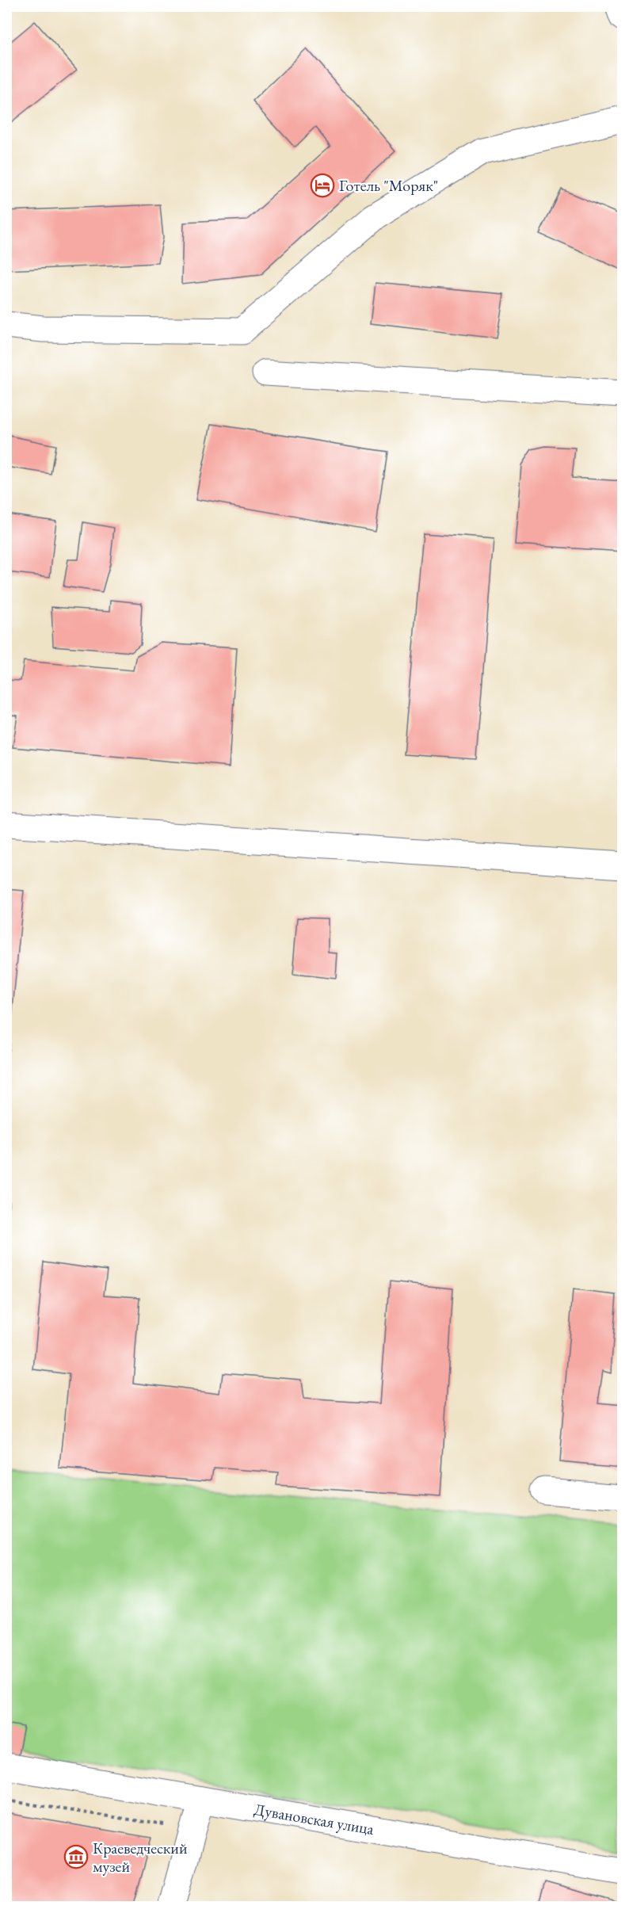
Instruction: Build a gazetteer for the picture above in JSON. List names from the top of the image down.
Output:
{
  "streets": {
    "street": ["Дувановская улица"]
  },
  "places": {
    "hotel": ["Готель \"Моряк\""],
    "museum": ["Краеведческий музей"]
  }
}
